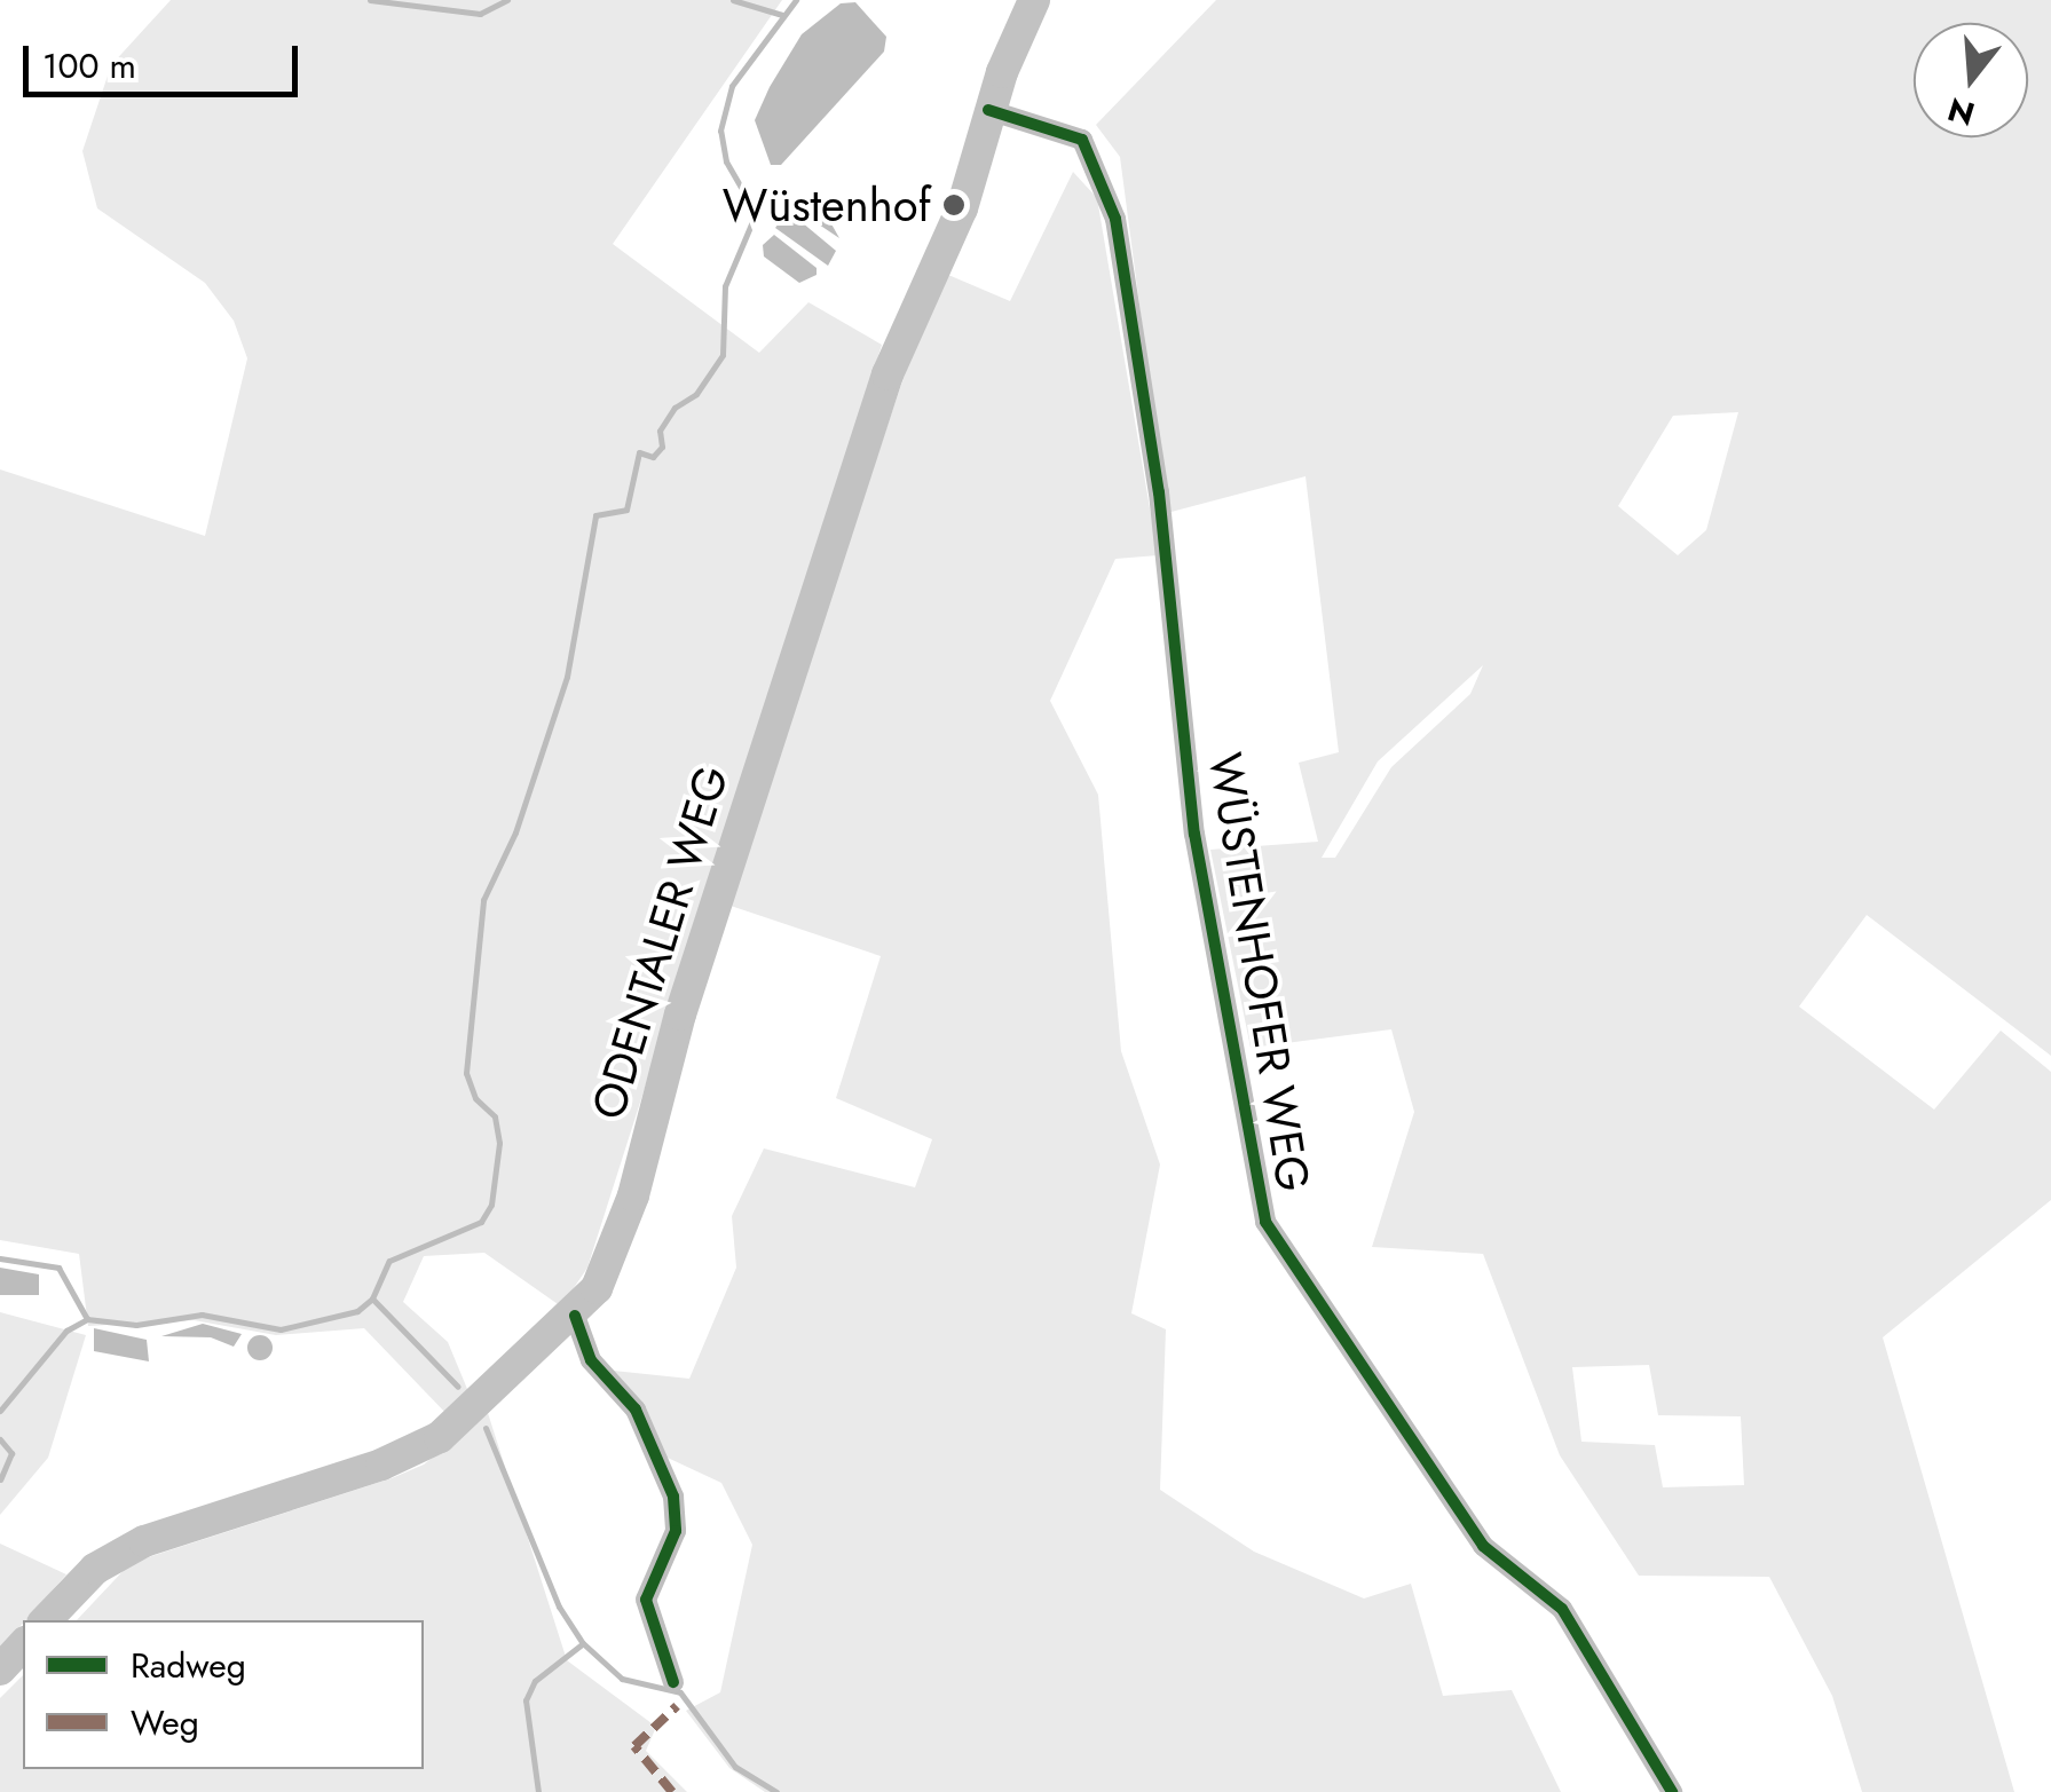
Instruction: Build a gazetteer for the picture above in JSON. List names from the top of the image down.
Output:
{
  "streets": {
    "main road": ["ODENTALER WEG"],
    "street": ["WÜSTENHOFER WEG"]
  },
  "crossings": [
    ["ODENTALER WEG", "WÜSTENHOFER WEG"]
  ],
  "places": ["Wüstenhof"],
  "legend": ["Radweg", "Weg"],
  "scale_bar": "100 m",
  "north": "bottom"
}
